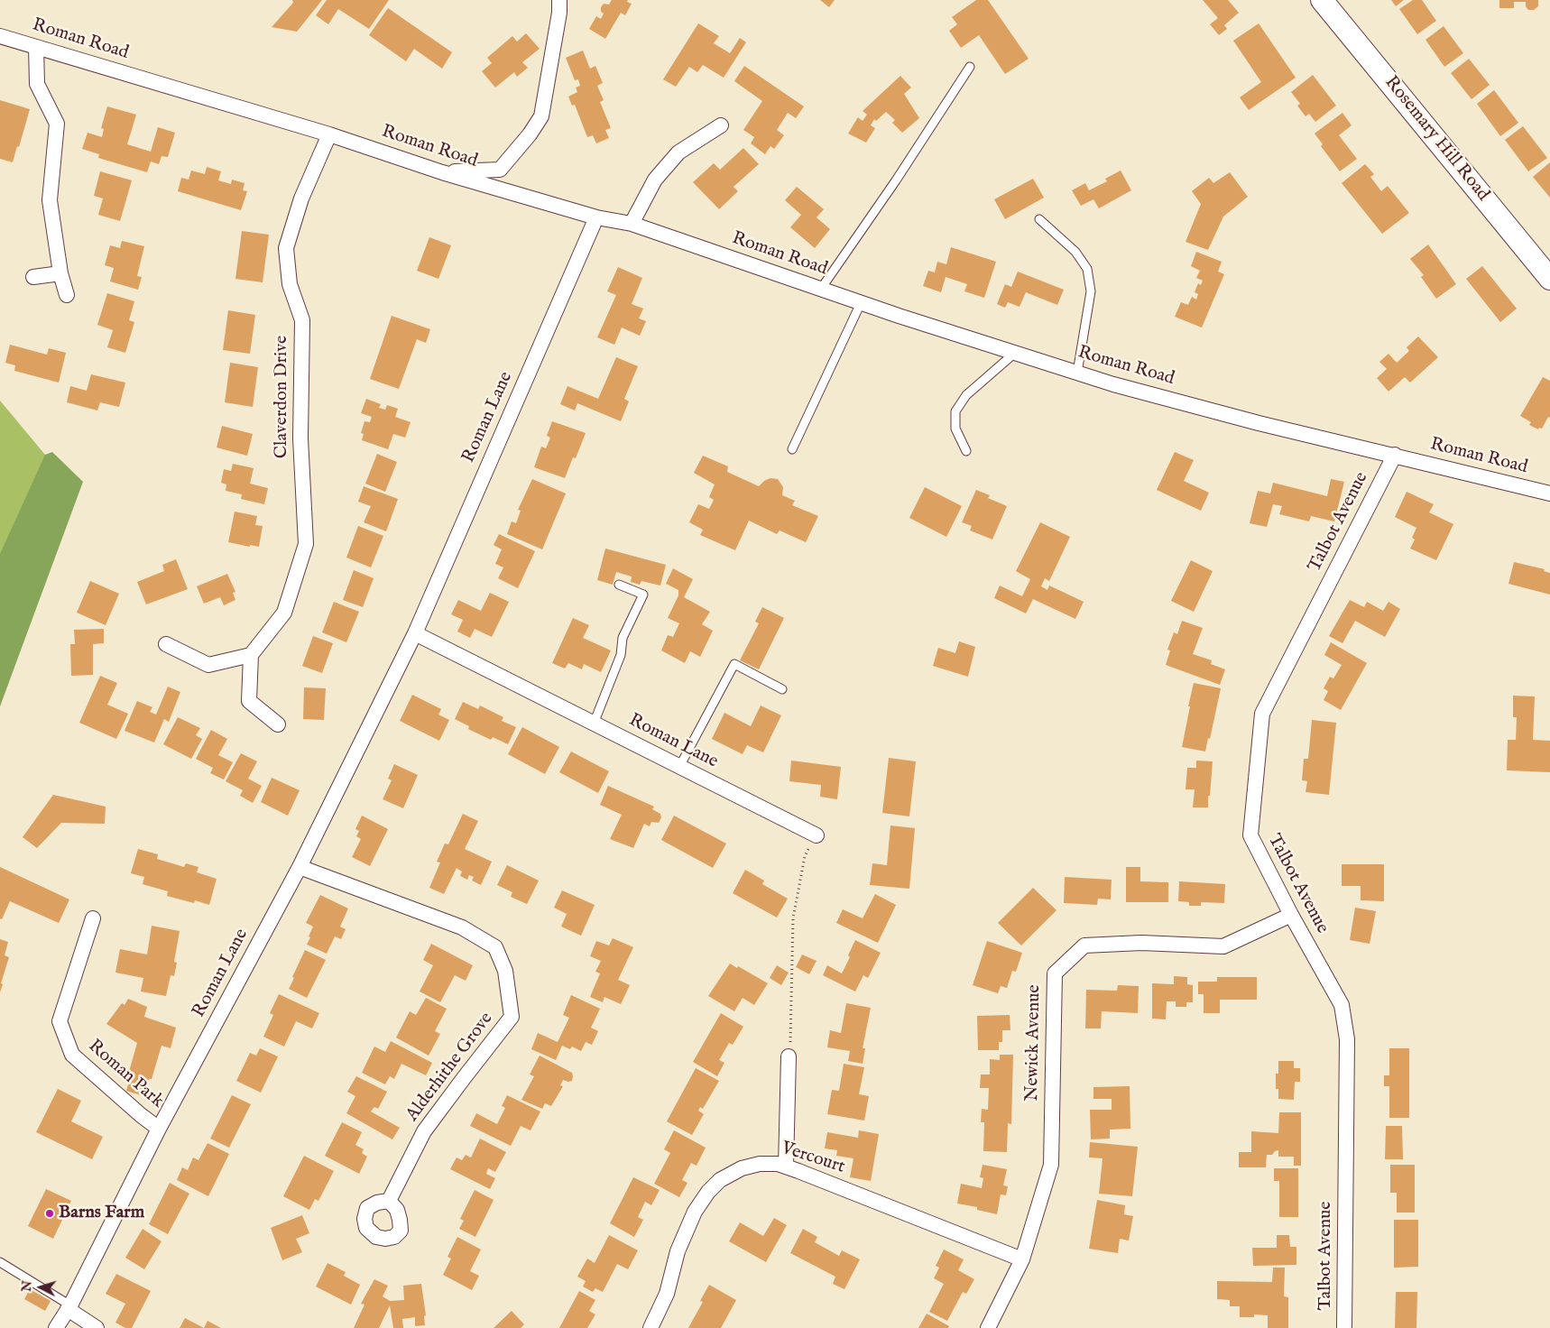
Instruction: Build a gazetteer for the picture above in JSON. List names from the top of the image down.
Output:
{
  "streets": {
    "main road": ["Rosemary Hill Road"],
    "street": [
      "Roman Road",
      "Claverdon Drive",
      "Roman Lane",
      "Talbot Avenue",
      "Newick Avenue",
      "Alderhithe Grove",
      "Roman Park",
      "Vercourt"
    ]
  },
  "crossings": [
    ["Roman Road", "Claverdon Drive"],
    ["Roman Road", "Roman Lane"],
    ["Roman Road", "Talbot Avenue"],
    ["Roman Lane", "Alderhithe Grove"],
    ["Roman Lane", "Roman Park"],
    ["Talbot Avenue", "Newick Avenue"],
    ["Newick Avenue", "Vercourt"]
  ],
  "places": ["Barns Farm"],
  "north": "left"
}
